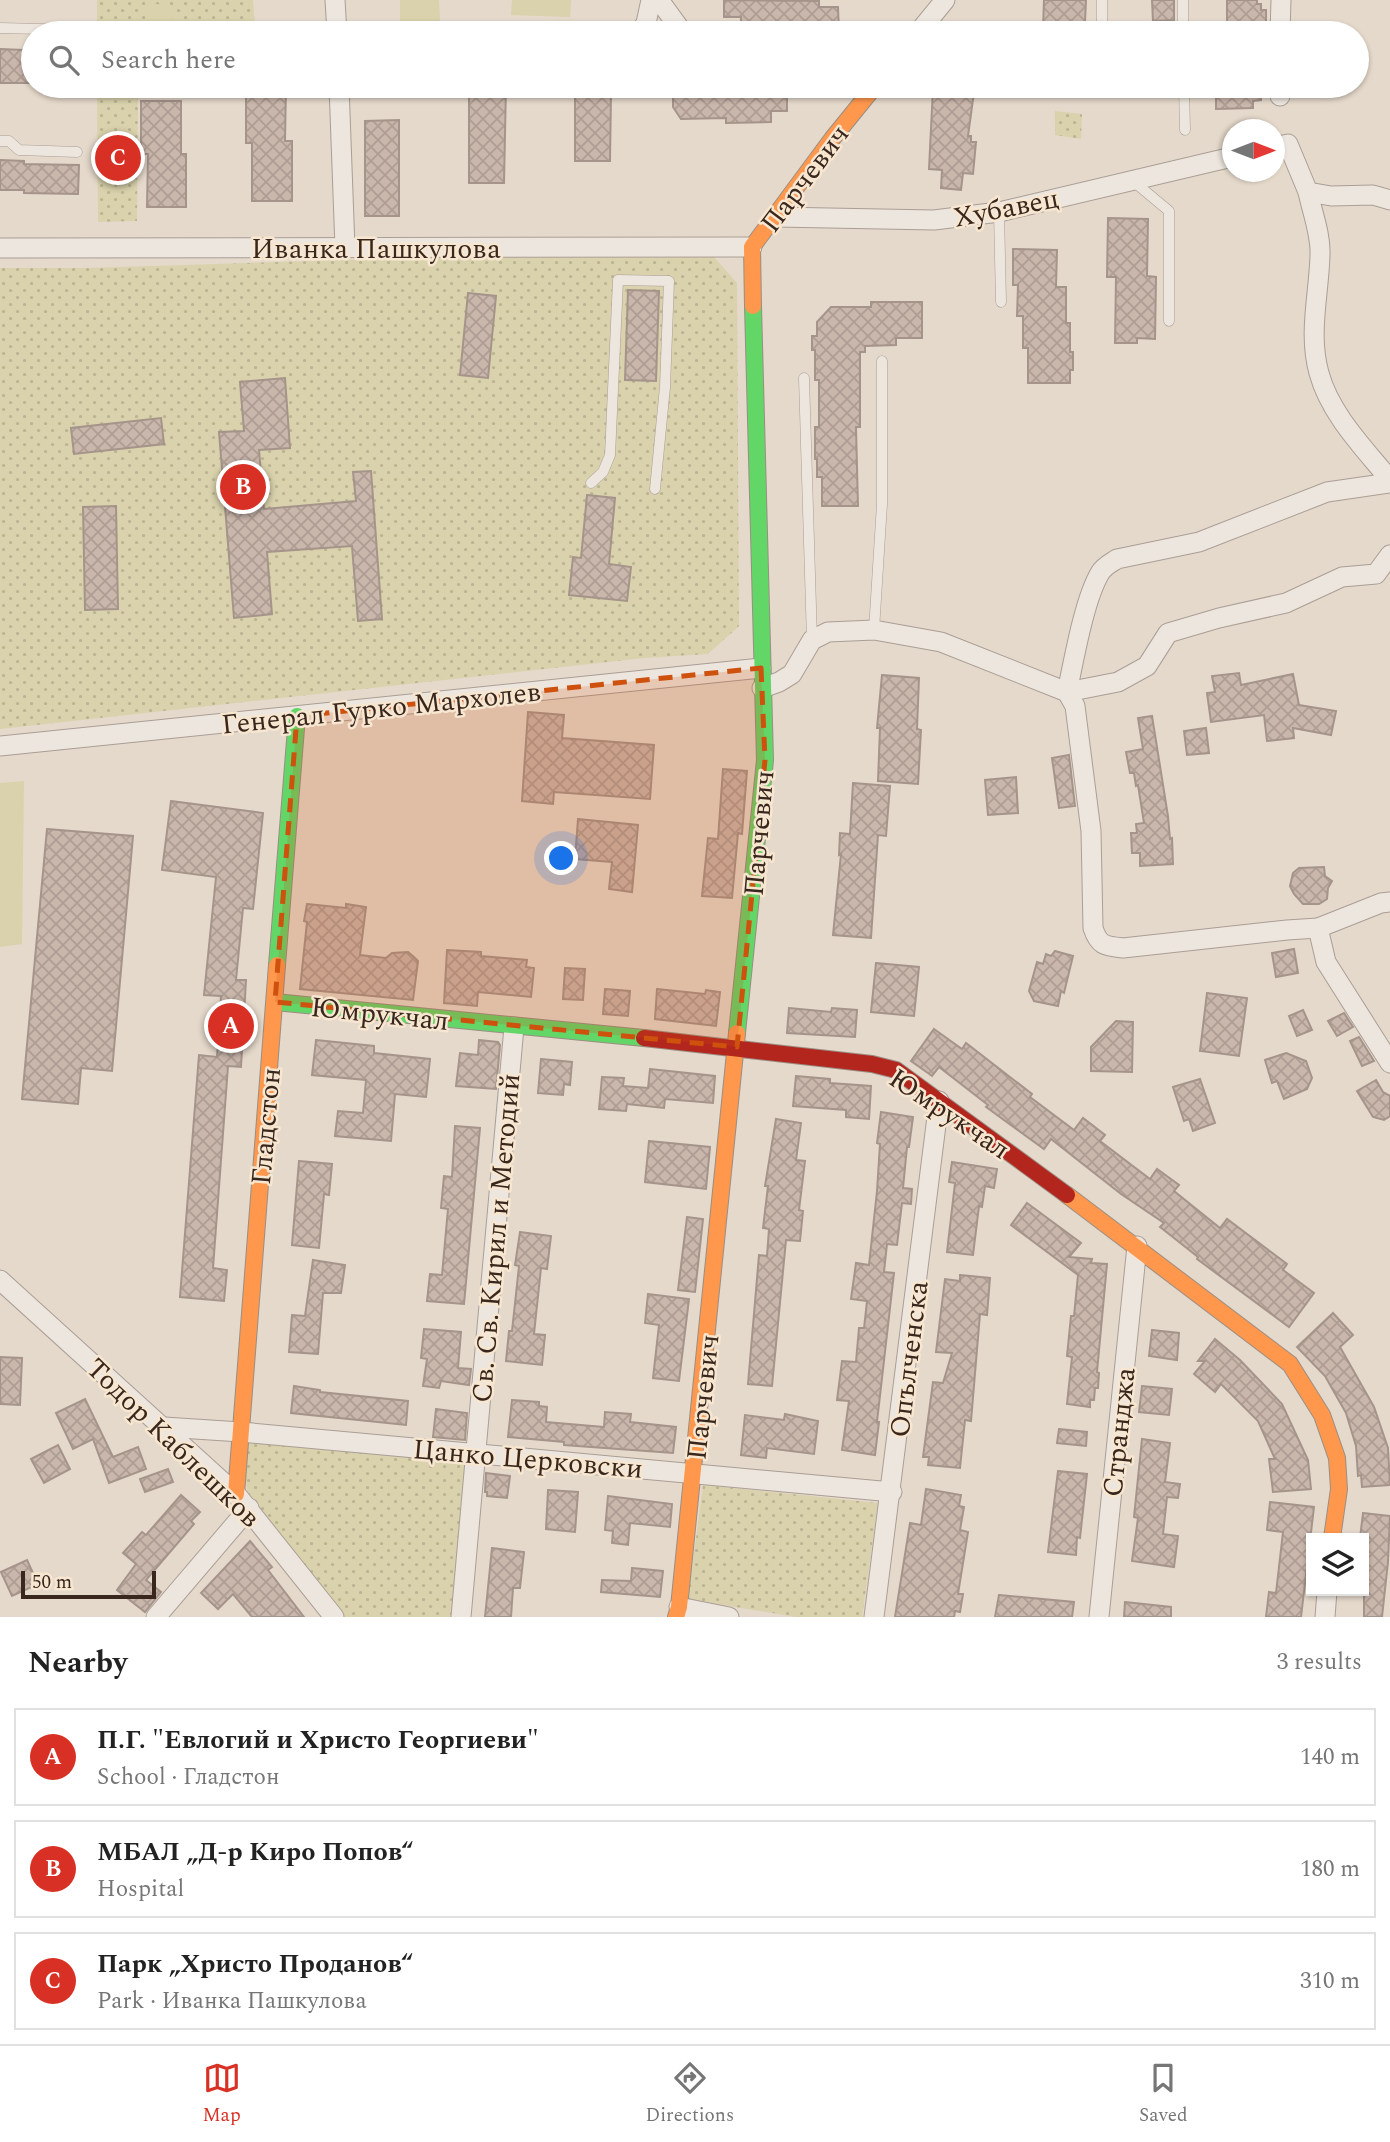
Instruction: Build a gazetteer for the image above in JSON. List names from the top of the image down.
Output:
{
  "streets": {
    "street": [
      "Парчевич",
      "Хубавец",
      "Иванка Пашкулова",
      "Генерал Гурко Мархолев",
      "Юмрукчал",
      "Гладстон",
      "Св. Св. Кирил и Методий",
      "Опълченска",
      "Странджа",
      "Тодор Каблешков",
      "Цанко Церковски"
    ]
  },
  "crossings": [
    ["Парчевич", "Хубавец"],
    ["Парчевич", "Иванка Пашкулова"],
    ["Парчевич", "Генерал Гурко Мархолев"],
    ["Парчевич", "Юмрукчал"],
    ["Парчевич", "Цанко Церковски"],
    ["Генерал Гурко Мархолев", "Гладстон"],
    ["Юмрукчал", "Гладстон"],
    ["Юмрукчал", "Св. Св. Кирил и Методий"],
    ["Юмрукчал", "Опълченска"],
    ["Юмрукчал", "Странджа"],
    ["Гладстон", "Тодор Каблешков"],
    ["Гладстон", "Цанко Церковски"],
    ["Св. Св. Кирил и Методий", "Цанко Церковски"],
    ["Опълченска", "Цанко Церковски"],
    ["Тодор Каблешков", "Цанко Церковски"]
  ],
  "scale_bar": "50 m",
  "north": "right",
  "page": {
    "search": "Search here",
    "pins": ["C", "B", "A"],
    "scale": "50 m",
    "heading": ["Nearby", "3 results"],
    "list": [
      {
        "mark": "A",
        "name": "П.Г. \"Евлогий и Христо Георгиеви\"",
        "note": "School · Гладстон",
        "value": "140 m"
      },
      {
        "mark": "B",
        "name": "МБАЛ „Д-р Киро Попов“",
        "note": "Hospital",
        "value": "180 m"
      },
      {
        "mark": "C",
        "name": "Парк „Христо Проданов“",
        "note": "Park · Иванка Пашкулова",
        "value": "310 m"
      }
    ],
    "nav": ["Map", "Directions", "Saved"]
  }
}
